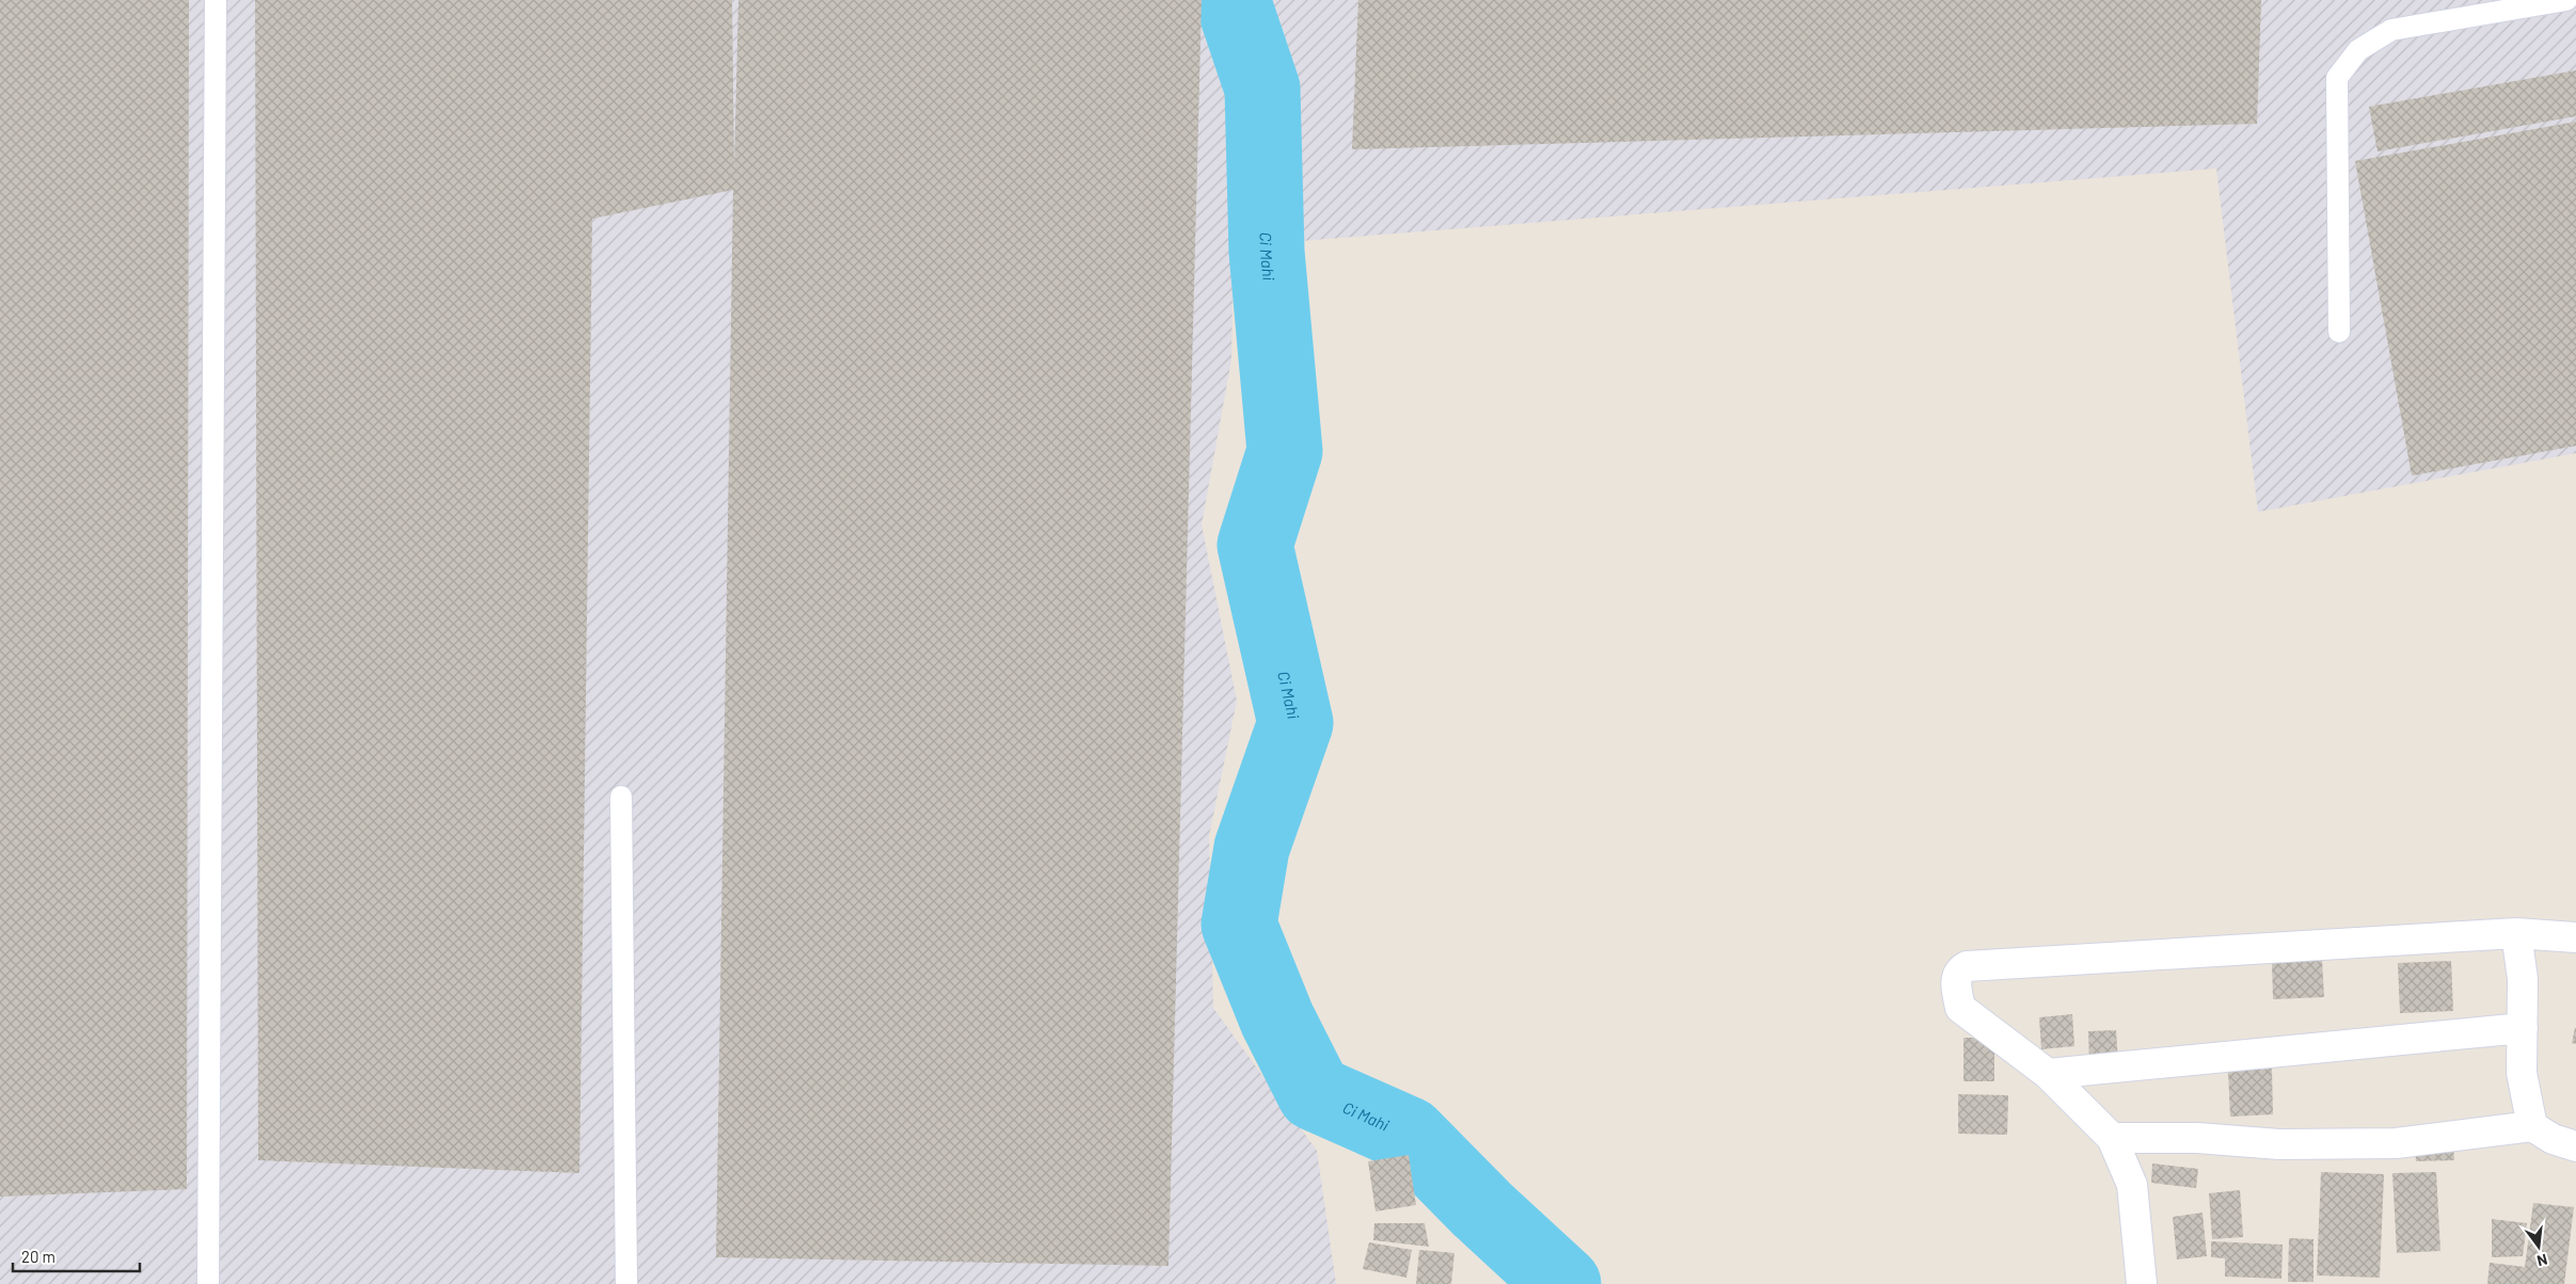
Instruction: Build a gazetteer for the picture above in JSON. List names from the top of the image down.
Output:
{
  "water": ["Ci Mahi"],
  "scale_bar": "20 m",
  "north": "bottom"
}
